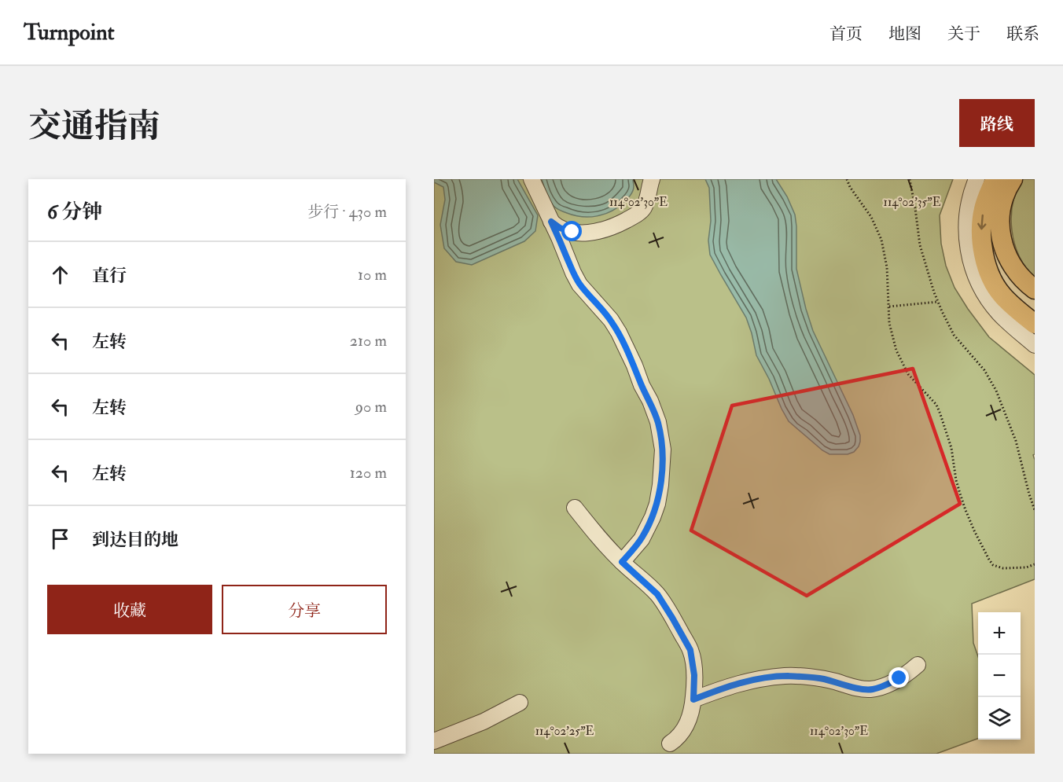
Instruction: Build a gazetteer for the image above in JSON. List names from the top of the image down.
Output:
{
  "page": {
    "header": "Turnpoint",
    "nav": [
      "首页",
      "地图",
      "关于",
      "联系"
    ],
    "title": "交通指南",
    "buttons": [
      "路线",
      ["收藏", "分享"]
    ],
    "heading": ["6 分钟", "步行 · 430 m"],
    "list": [
      ["直行", "10 m"],
      ["左转", "210 m"],
      ["左转", "90 m"],
      ["左转", "120 m"],
      "到达目的地"
    ],
    "map_buttons": ["+", "−"]
  },
  "coordinates": ["114°02'30\"E", "114°02'35\"E", "114°02'25\"E"]
}
